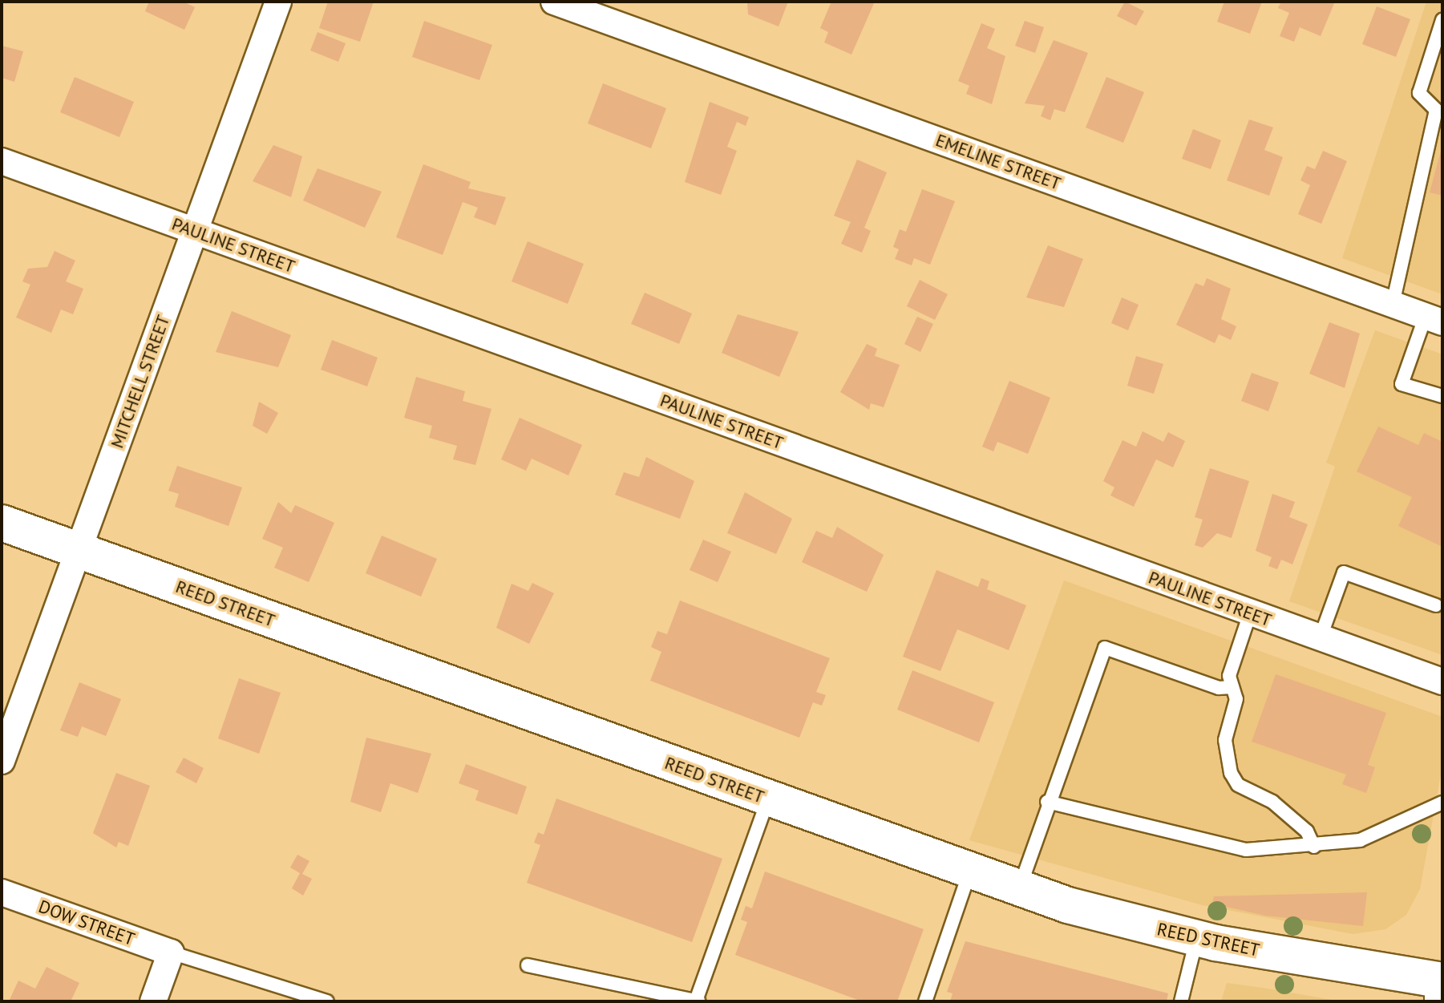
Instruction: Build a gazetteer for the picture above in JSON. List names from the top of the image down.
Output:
{
  "streets": {
    "main road": ["REED STREET"],
    "street": [
      "EMELINE STREET",
      "PAULINE STREET",
      "MITCHELL STREET",
      "DOW STREET"
    ]
  },
  "crossings": [
    ["PAULINE STREET", "MITCHELL STREET"],
    ["MITCHELL STREET", "REED STREET"]
  ]
}
